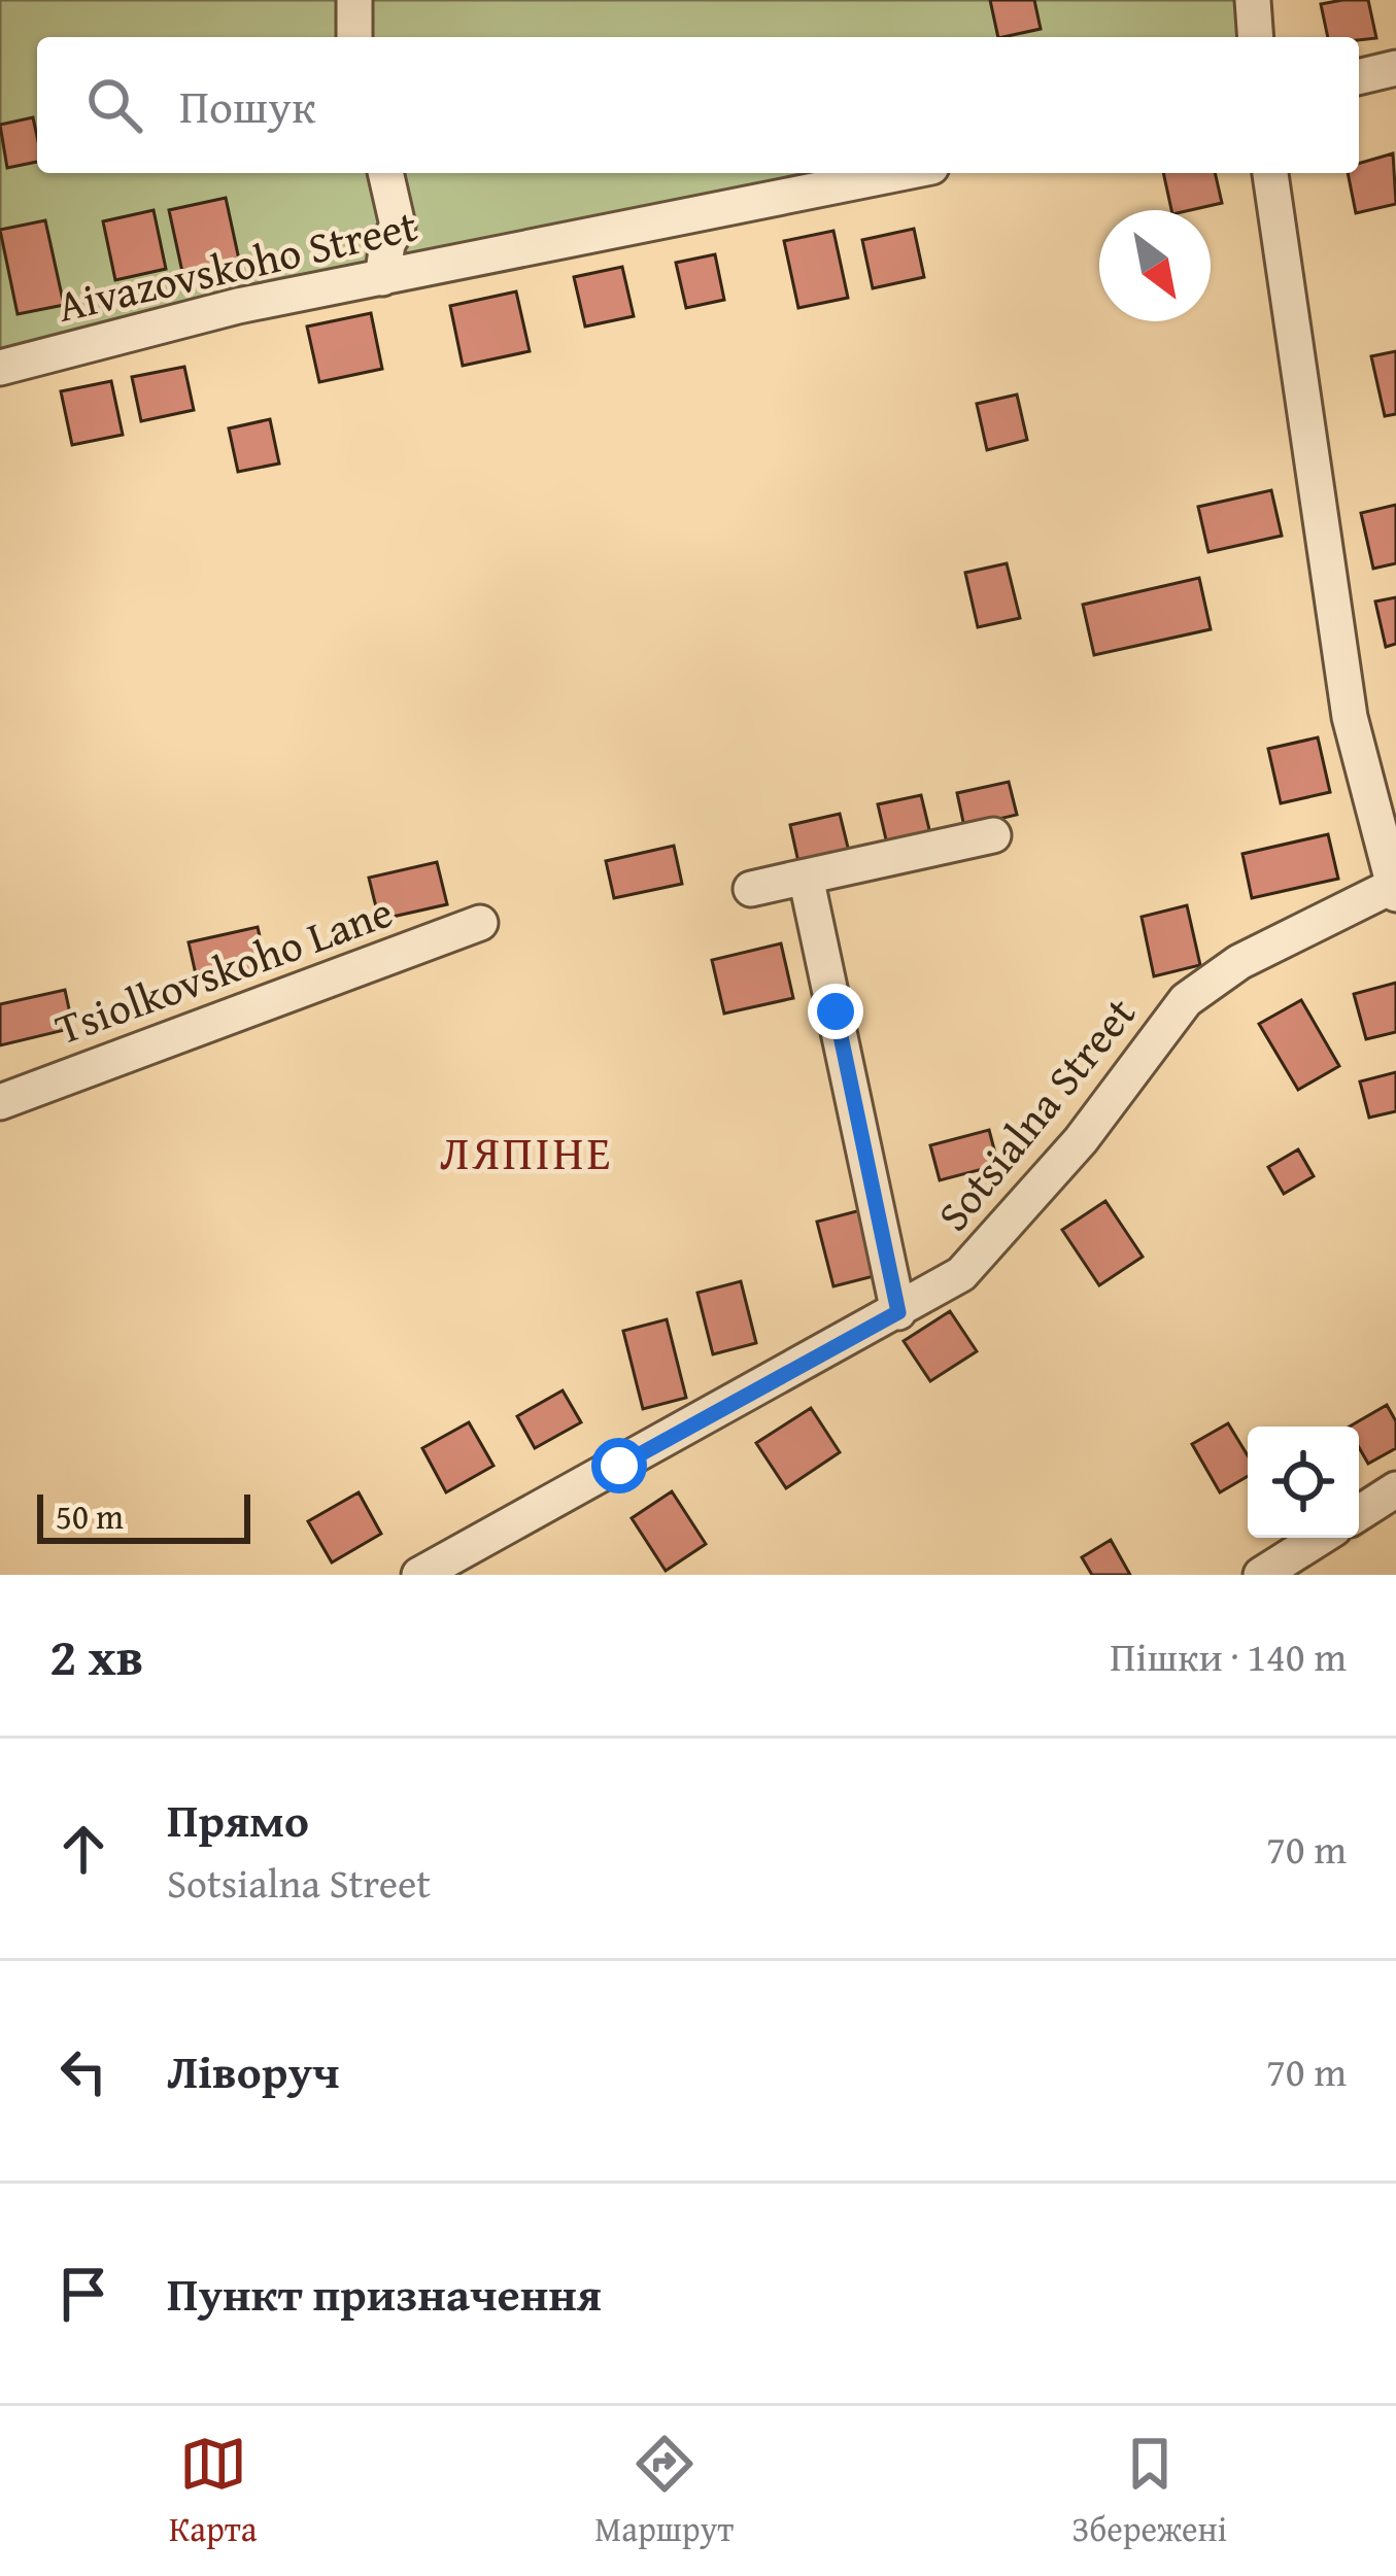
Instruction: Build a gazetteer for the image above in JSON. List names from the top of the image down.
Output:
{
  "streets": {
    "street": ["Aivazovskoho Street", "Tsiolkovskoho Lane", "Sotsialna Street"]
  },
  "districts": ["ЛЯПІНЕ"],
  "scale_bar": "50 m",
  "north": "bottom right",
  "page": {
    "search": "Пошук",
    "scale": "50 m",
    "heading": ["2 хв", "Пішки · 140 m"],
    "list": [
      ["Прямо", "Sotsialna Street", "70 m"],
      ["Ліворуч", "70 m"],
      "Пункт призначення"
    ],
    "nav": ["Карта", "Маршрут", "Збережені"]
  }
}
